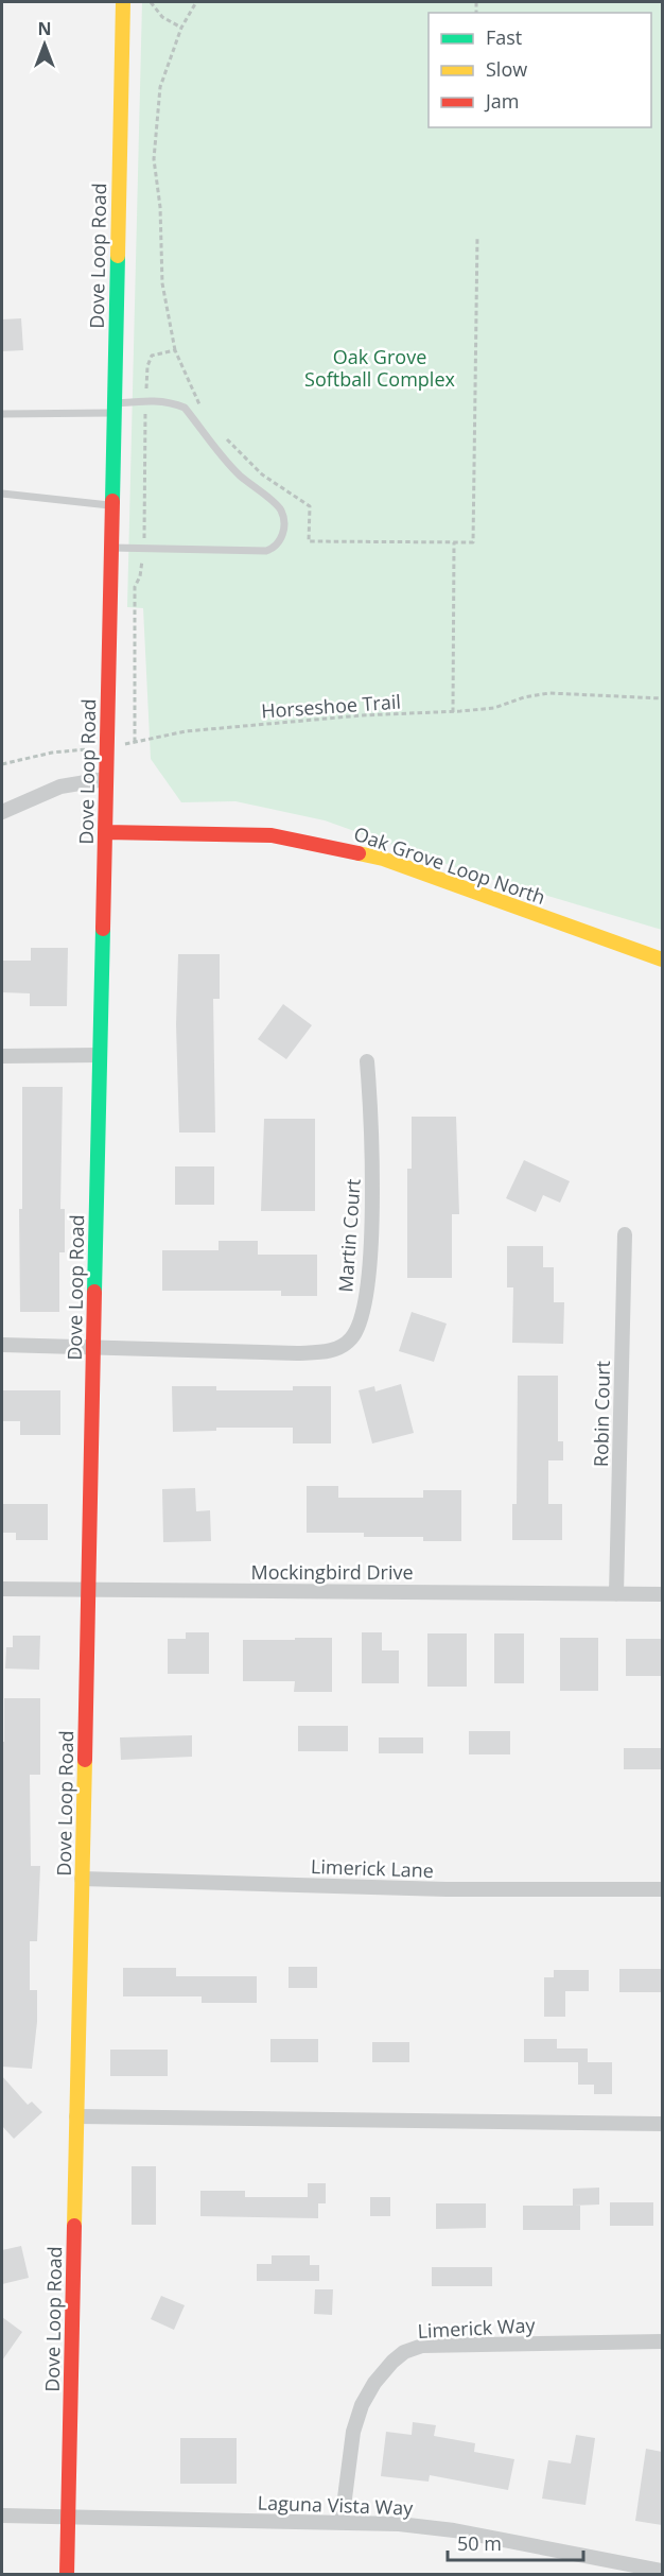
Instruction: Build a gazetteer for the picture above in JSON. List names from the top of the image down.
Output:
{
  "streets": {
    "street": [
      "Dove Loop Road",
      "Oak Grove Loop North",
      "Martin Court",
      "Robin Court",
      "Mockingbird Drive",
      "Limerick Lane",
      "Limerick Way",
      "Laguna Vista Way"
    ],
    "path": ["Horseshoe Trail"]
  },
  "crossings": [
    ["Dove Loop Road", "Horseshoe Trail"],
    ["Dove Loop Road", "Oak Grove Loop North"],
    ["Dove Loop Road", "Martin Court"],
    ["Dove Loop Road", "Mockingbird Drive"],
    ["Dove Loop Road", "Limerick Lane"],
    ["Dove Loop Road", "Laguna Vista Way"],
    ["Robin Court", "Mockingbird Drive"],
    ["Limerick Way", "Laguna Vista Way"]
  ],
  "parks": ["Oak Grove Softball Complex"],
  "legend": ["Fast", "Slow", "Jam"],
  "scale_bar": "50 m",
  "north": "top"
}
